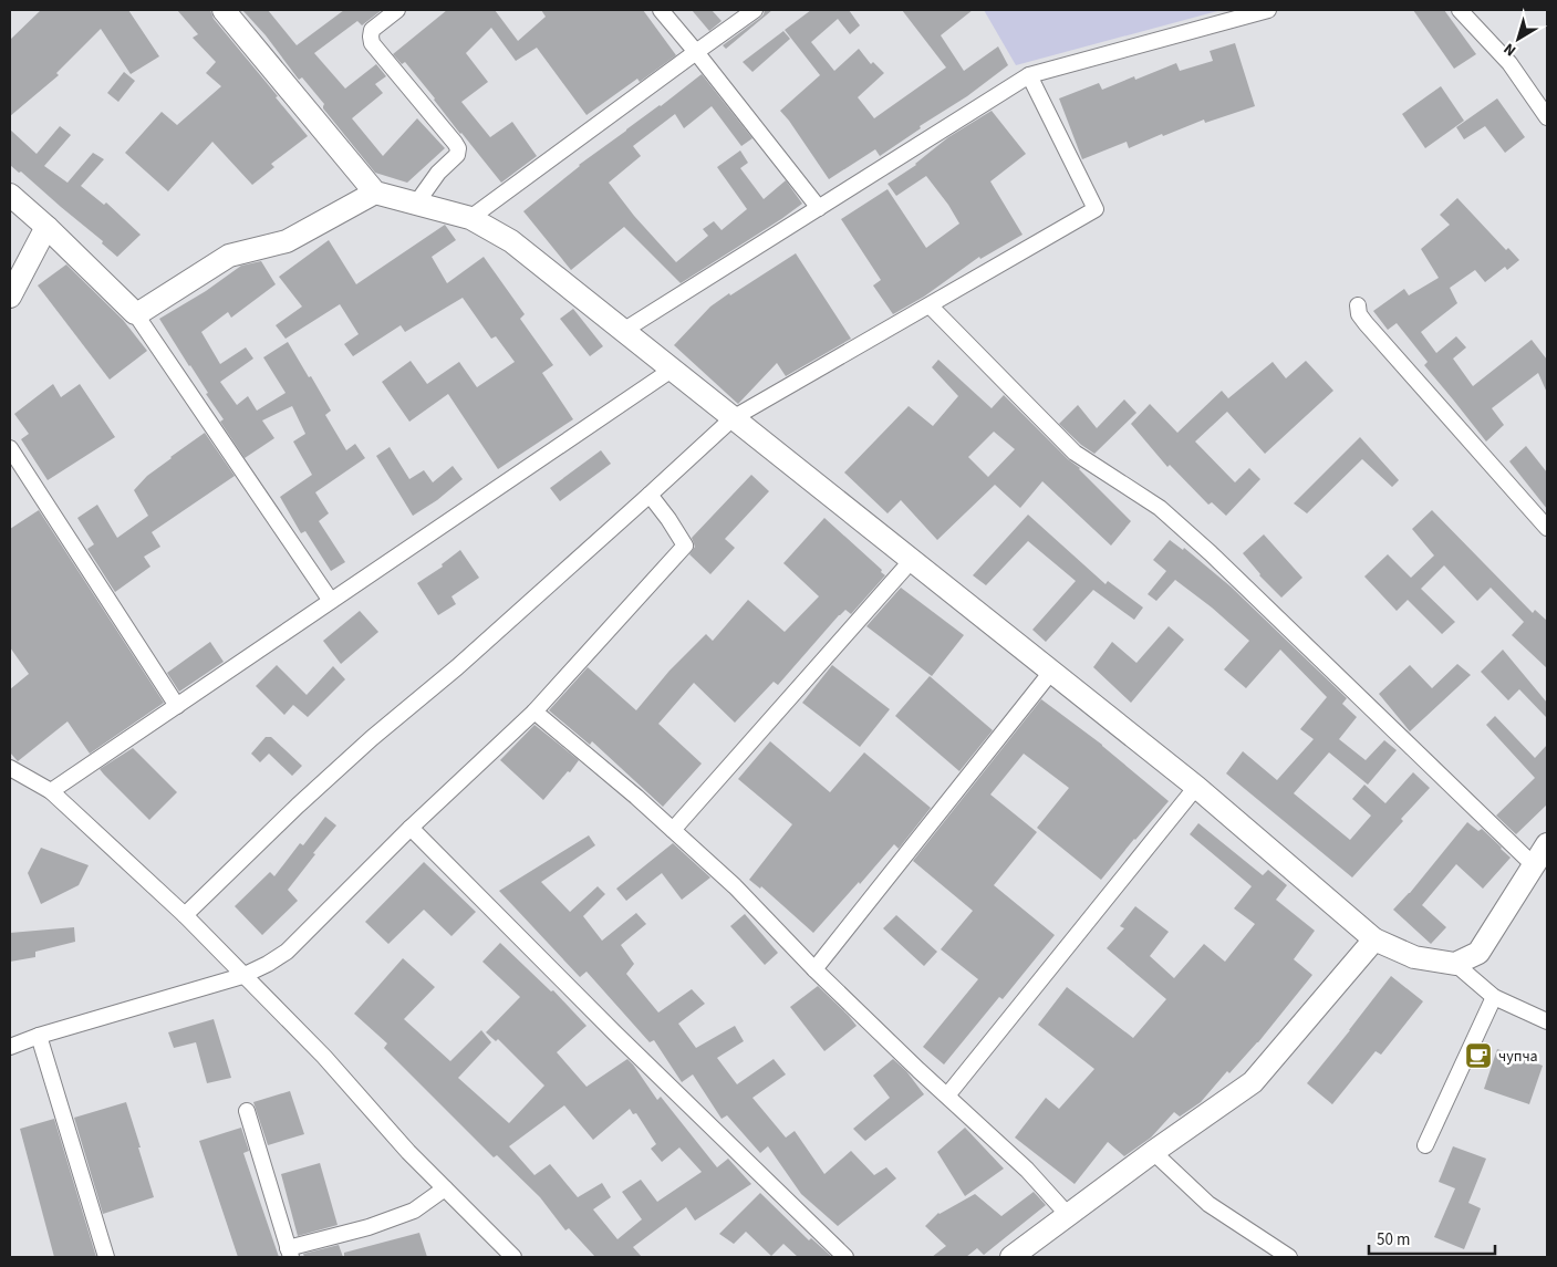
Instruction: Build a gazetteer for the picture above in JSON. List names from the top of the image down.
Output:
{
  "places": {
    "cafe": ["чупча"]
  },
  "scale_bar": "50 m",
  "north": "bottom left"
}
